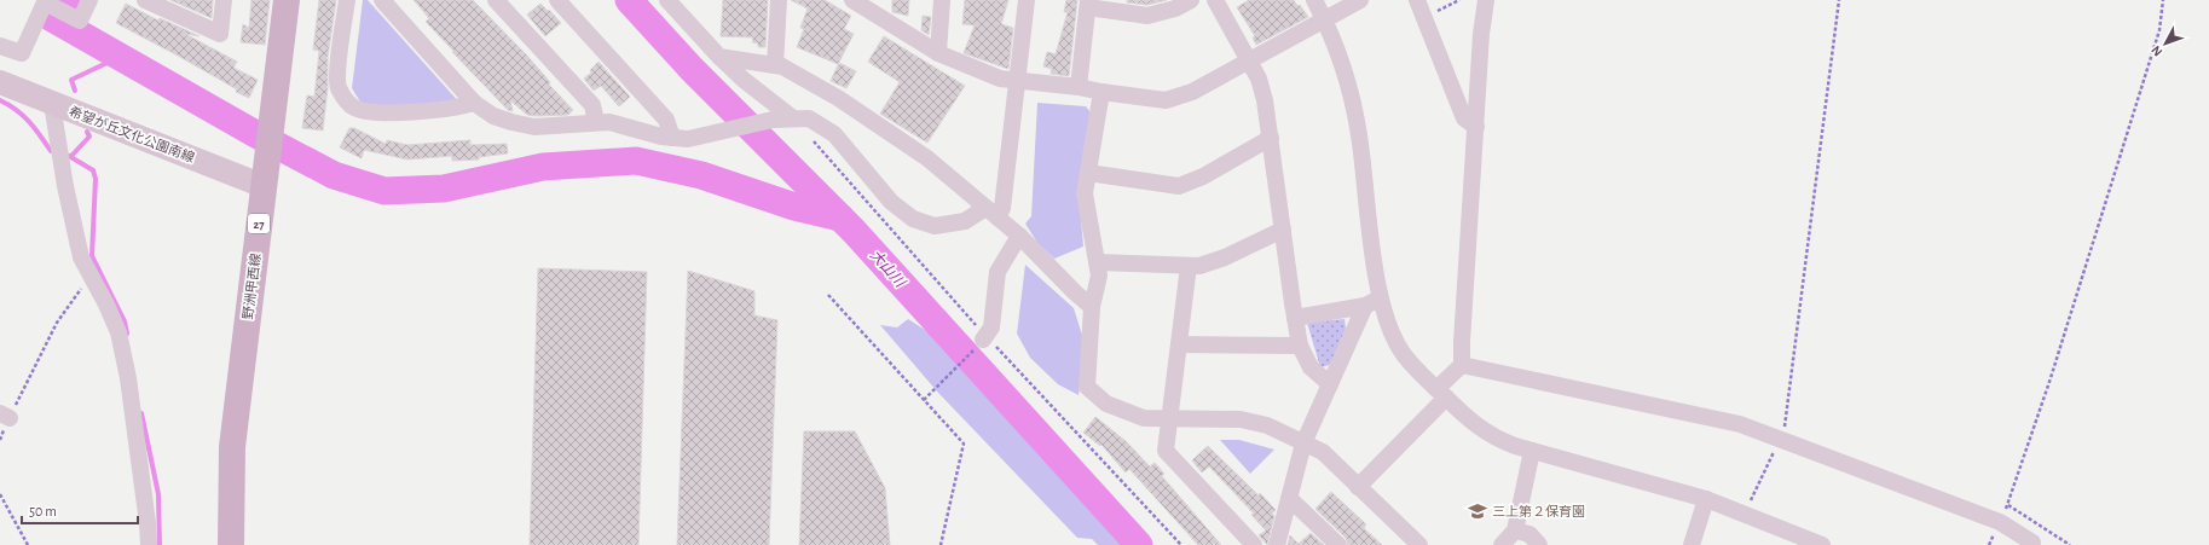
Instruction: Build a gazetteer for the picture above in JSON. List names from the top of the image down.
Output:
{
  "streets": {
    "main road": ["希望が丘文化公園南線", "27", "野洲甲西線"]
  },
  "crossings": [
    ["希望が丘文化公園南線", "野洲甲西線"]
  ],
  "water": ["大山川"],
  "places": {
    "school or university": ["三上第２保育園"]
  },
  "scale_bar": "50 m",
  "north": "bottom left"
}
